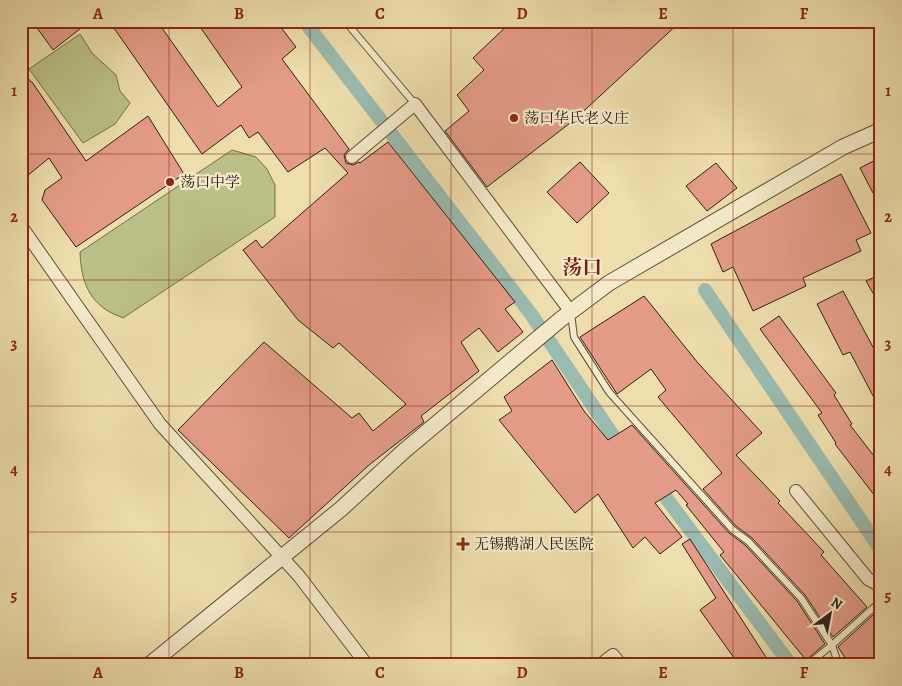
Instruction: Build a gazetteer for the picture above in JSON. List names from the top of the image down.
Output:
{
  "districts": ["荡口"],
  "places": {
    "other": ["荡口华氏老义庄", "荡口中学"],
    "health": ["无锡鹅湖人民医院"]
  },
  "north": "top right",
  "grid": {
    "columns": [
      "A",
      "B",
      "C",
      "D",
      "E",
      "F"
    ],
    "rows": [
      "1",
      "2",
      "3",
      "4",
      "5"
    ]
  }
}
